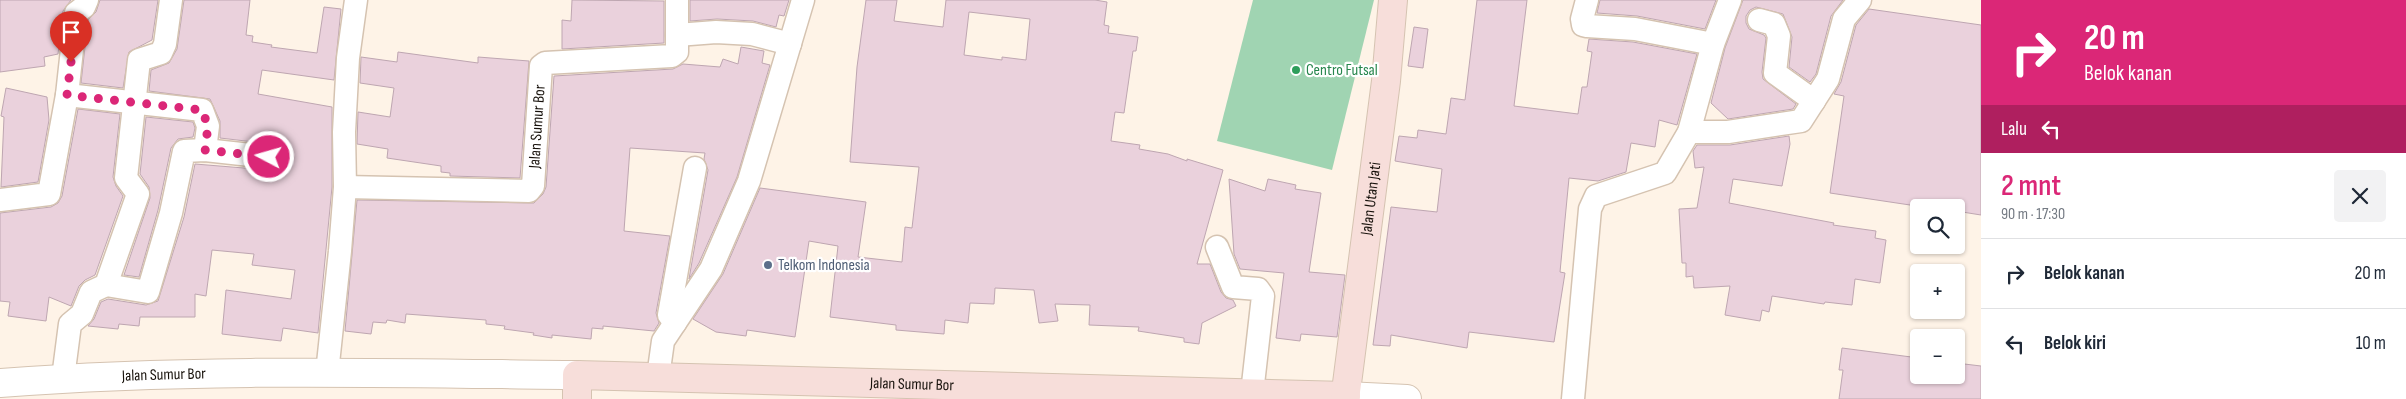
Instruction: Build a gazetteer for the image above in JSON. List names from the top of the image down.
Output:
{
  "streets": {
    "main road": ["Jalan Sumur Bor", "Jalan Utan Jati"]
  },
  "crossings": [
    ["Jalan Sumur Bor", "Jalan Utan Jati"]
  ],
  "places": ["Centro Futsal", "Telkom Indonesia"],
  "page": {
    "turn": ["20 m", "Belok kanan"],
    "then": "Lalu",
    "heading": ["2 mnt", "90 m · 17:30"],
    "map_buttons": ["+", "−"],
    "list": [
      {
        "name": "Belok kanan",
        "value": "20 m"
      },
      {
        "name": "Belok kiri",
        "value": "10 m"
      }
    ]
  }
}
